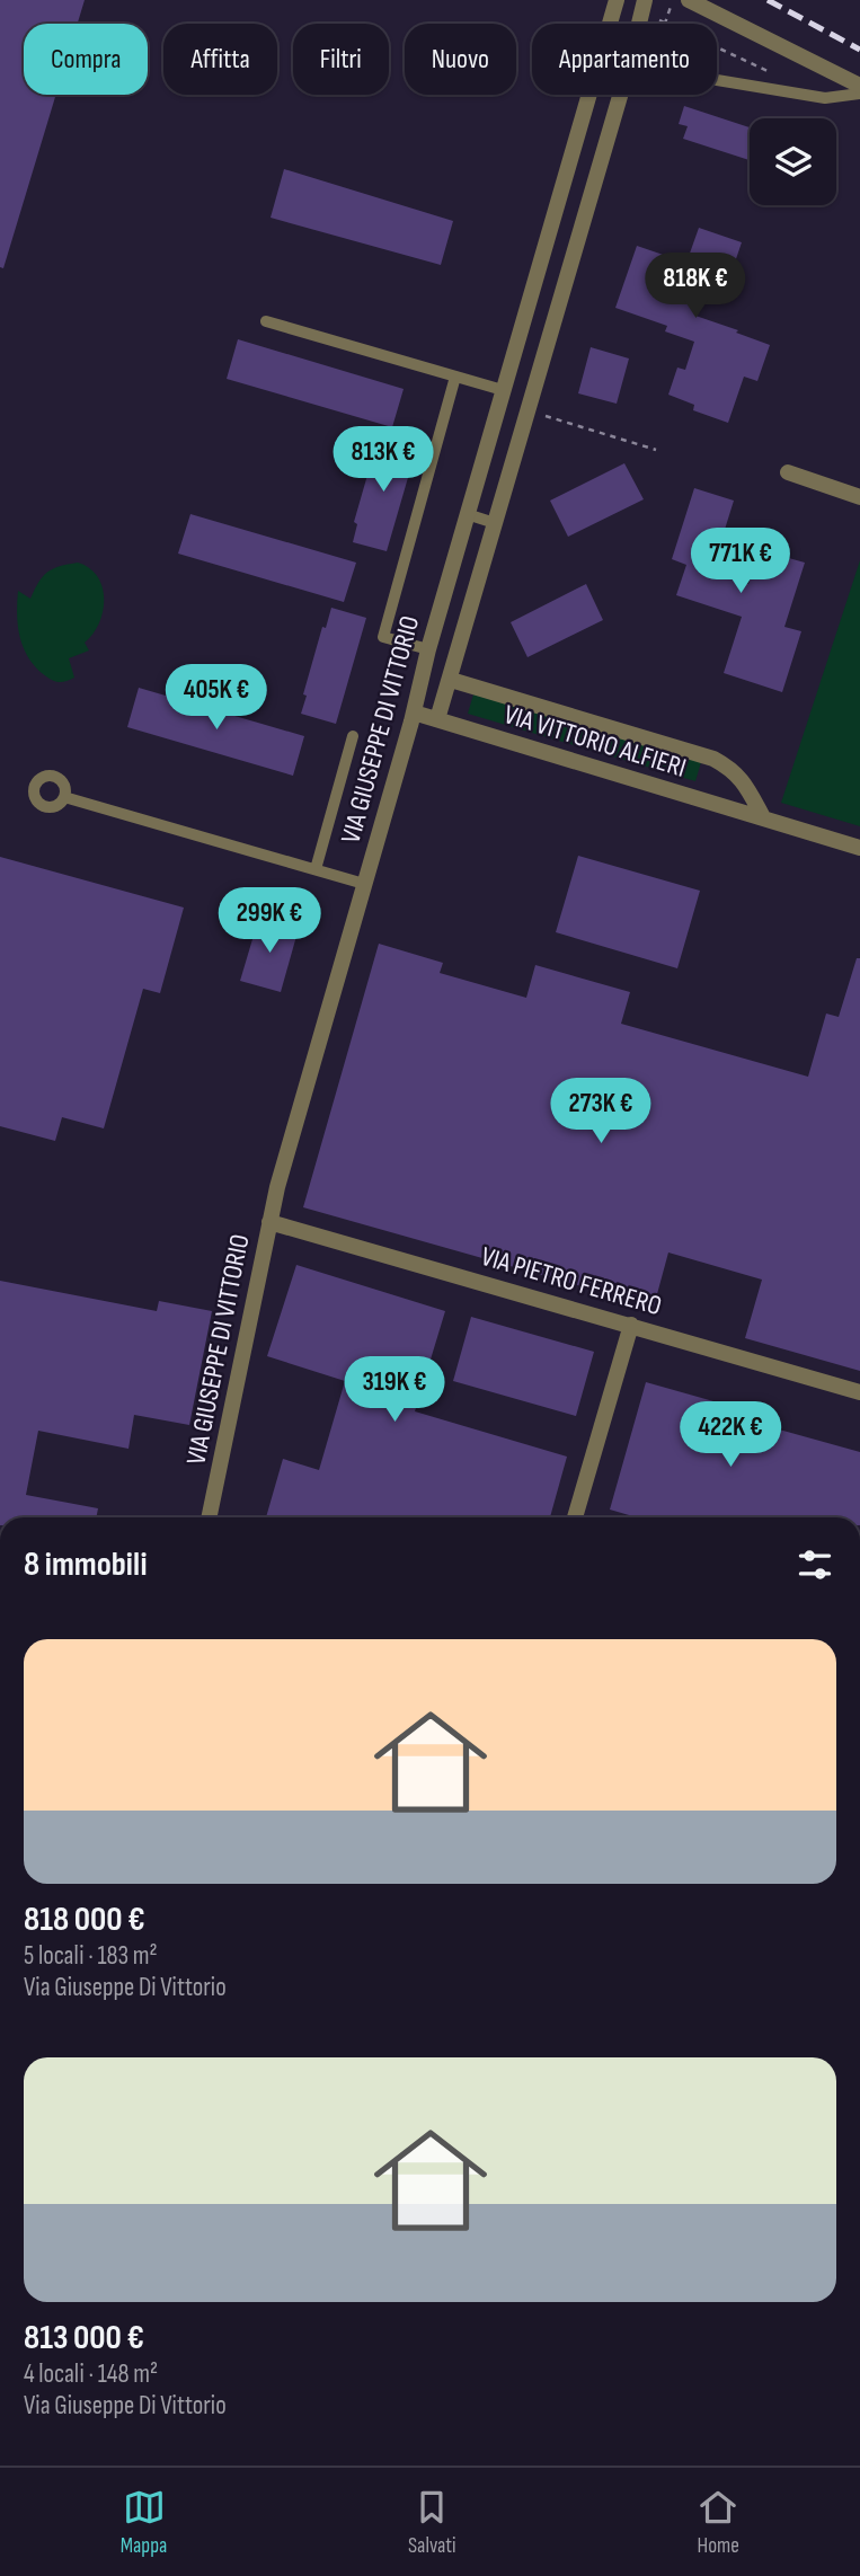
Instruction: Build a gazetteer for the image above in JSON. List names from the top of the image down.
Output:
{
  "streets": {
    "street": ["VIA GIUSEPPE DI VITTORIO", "VIA VITTORIO ALFIERI", "VIA PIETRO FERRERO"]
  },
  "crossings": [
    ["VIA GIUSEPPE DI VITTORIO", "VIA VITTORIO ALFIERI"],
    ["VIA GIUSEPPE DI VITTORIO", "VIA PIETRO FERRERO"]
  ],
  "page": {
    "chip": [
      "Compra",
      "Affitta",
      "Filtri",
      "Nuovo",
      "Appartamento"
    ],
    "price": [
      "818K €",
      "813K €",
      "771K €",
      "405K €",
      "299K €",
      "273K €",
      "319K €",
      "422K €"
    ],
    "heading": "8 immobili",
    "list": [
      {
        "name": "818 000 €",
        "note": "5 locali · 183 m² · Via Giuseppe Di Vittorio"
      },
      {
        "name": "813 000 €",
        "note": "4 locali · 148 m² · Via Giuseppe Di Vittorio"
      }
    ],
    "tabs": ["Mappa", "Salvati", "Home"]
  }
}
